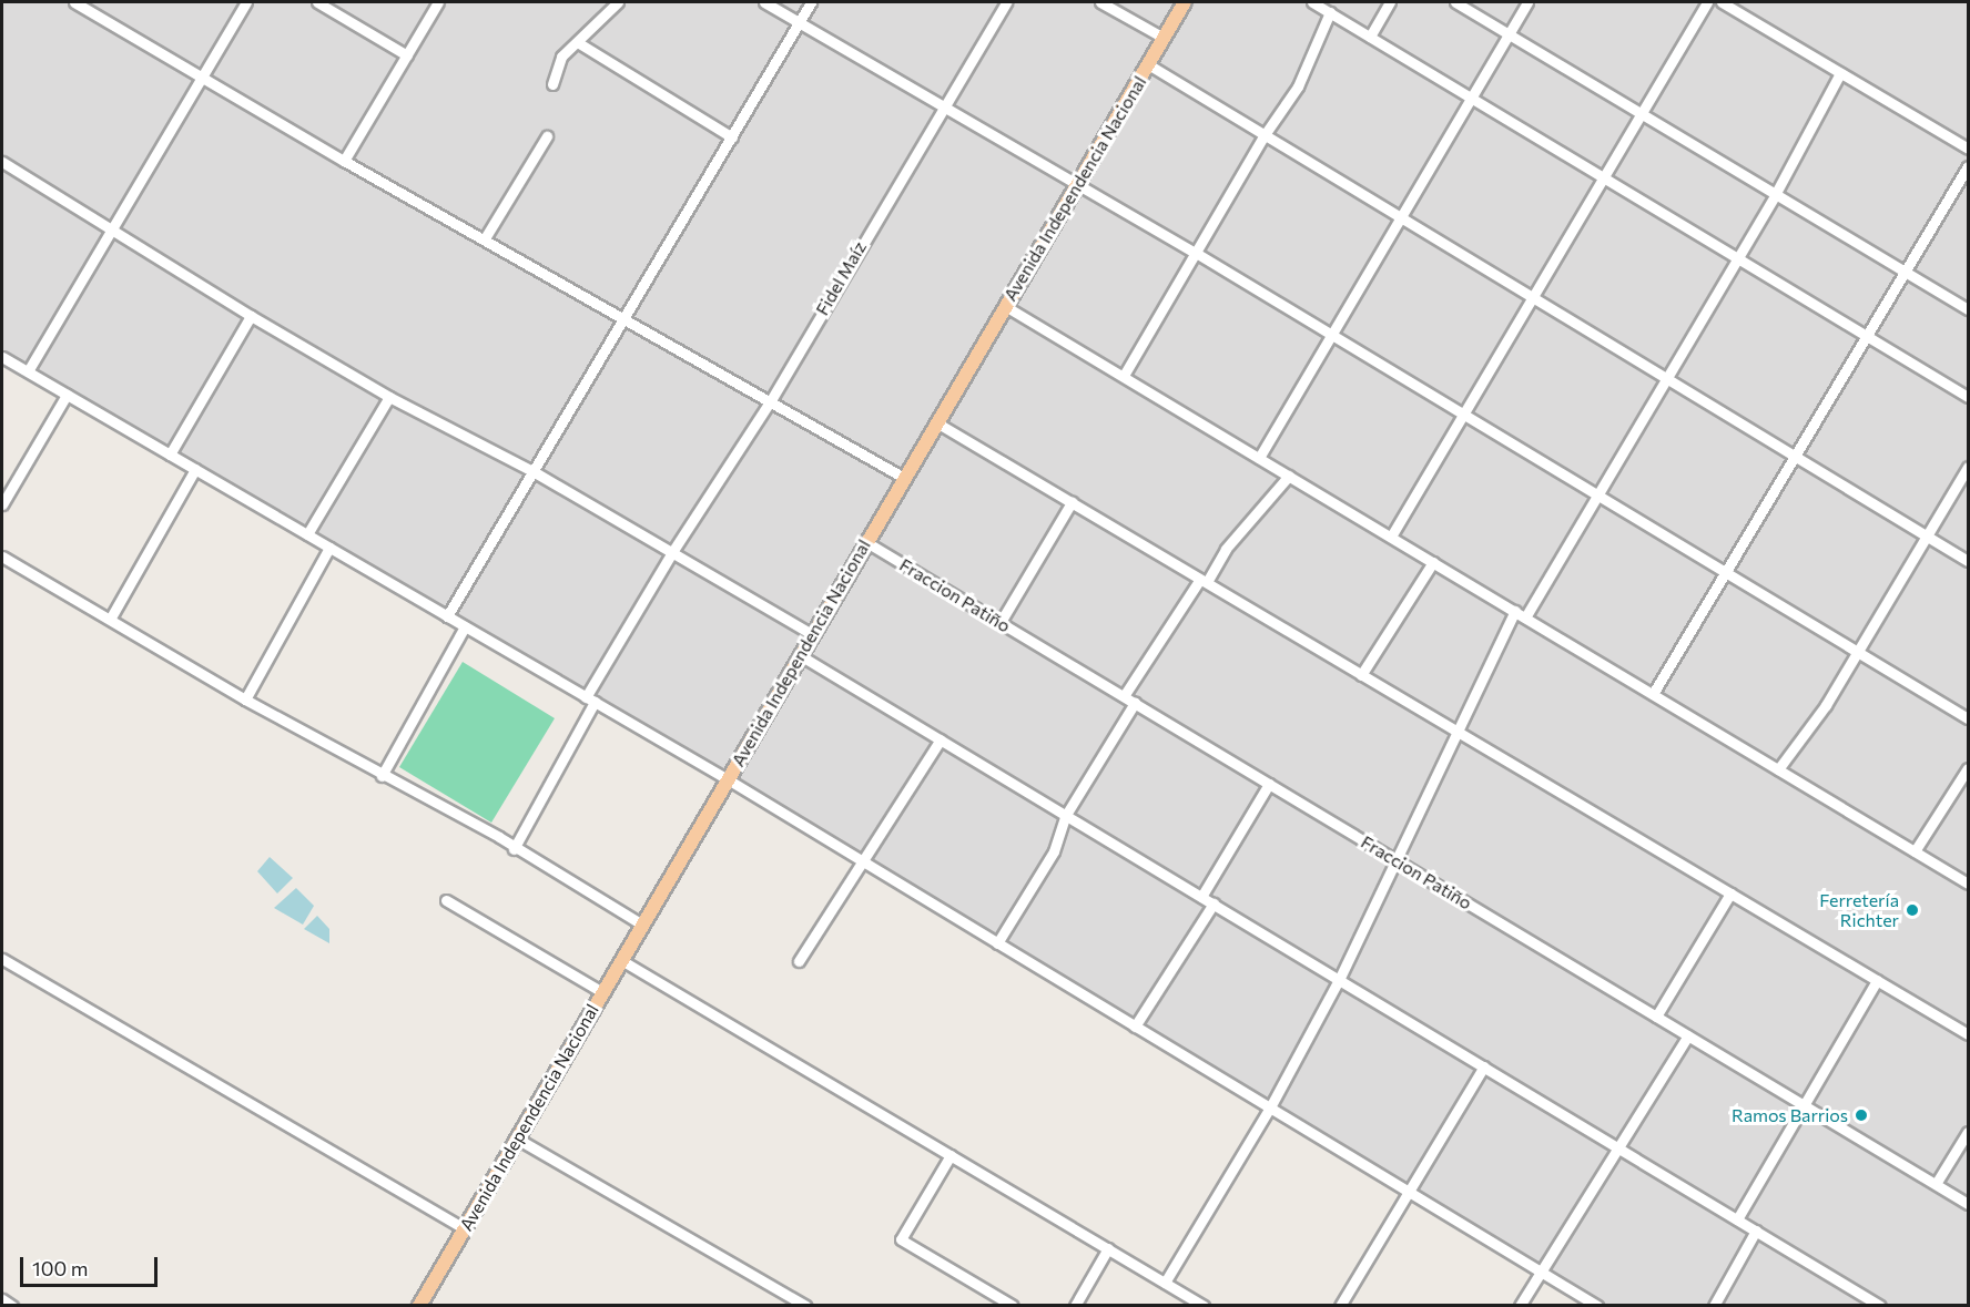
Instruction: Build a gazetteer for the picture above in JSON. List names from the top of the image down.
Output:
{
  "streets": {
    "main road": ["Avenida Independencia Nacional"],
    "street": ["Fidel Maíz", "Fraccion Patiño"]
  },
  "crossings": [
    ["Avenida Independencia Nacional", "Fraccion Patiño"]
  ],
  "places": ["Ferretería Richter", "Ramos Barrios"],
  "scale_bar": "100 m"
}
